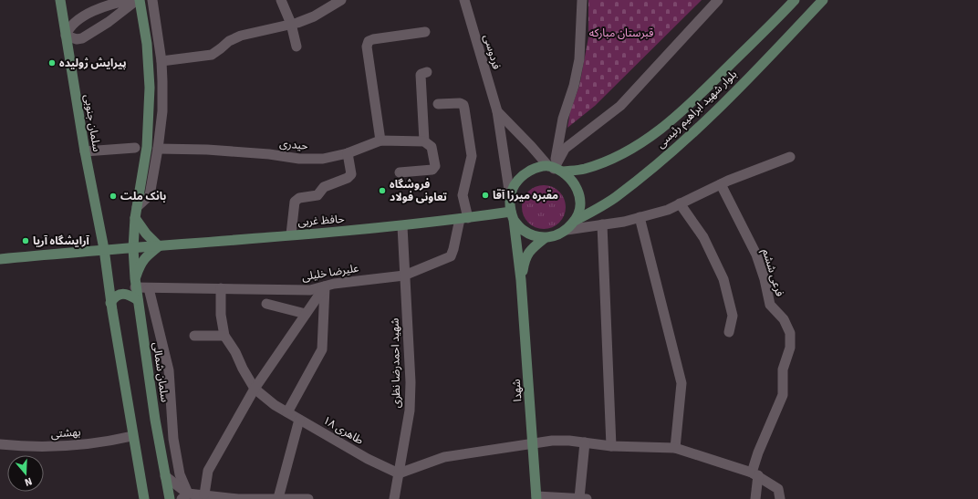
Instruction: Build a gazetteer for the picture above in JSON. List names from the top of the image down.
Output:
{
  "streets": {
    "main road": [
      "بلوار شهید ابراهیم رئیسی",
      "سلمان جنوبی",
      "حافظ غربی",
      "سلمان شمالی",
      "شهدا"
    ],
    "street": [
      "فردوسی",
      "حیدری",
      "علیرضا خلیلی",
      "فرعی ششم",
      "شهید احمدرضا نظری",
      "طاهری ۱۸",
      "بهشتی"
    ]
  },
  "crossings": [
    ["فردوسی", "بلوار شهید ابراهیم رئیسی"],
    ["فردوسی", "حافظ غربی"],
    ["بلوار شهید ابراهیم رئیسی", "حافظ غربی"],
    ["سلمان جنوبی", "حافظ غربی"],
    ["حافظ غربی", "علیرضا خلیلی"],
    ["حافظ غربی", "شهید احمدرضا نظری"],
    ["حافظ غربی", "سلمان شمالی"],
    ["علیرضا خلیلی", "شهید احمدرضا نظری"],
    ["علیرضا خلیلی", "سلمان شمالی"],
    ["علیرضا خلیلی", "طاهری ۱۸"],
    ["شهید احمدرضا نظری", "طاهری ۱۸"]
  ],
  "parks": ["قبرستان مبارکه"],
  "places": [
    "پیرایش ژولیده",
    "فروشگاه تعاونی فولاد",
    "مقبره میرزا آقا",
    "بانک ملت",
    "آرایشگاه آریا"
  ],
  "north": "bottom"
}
